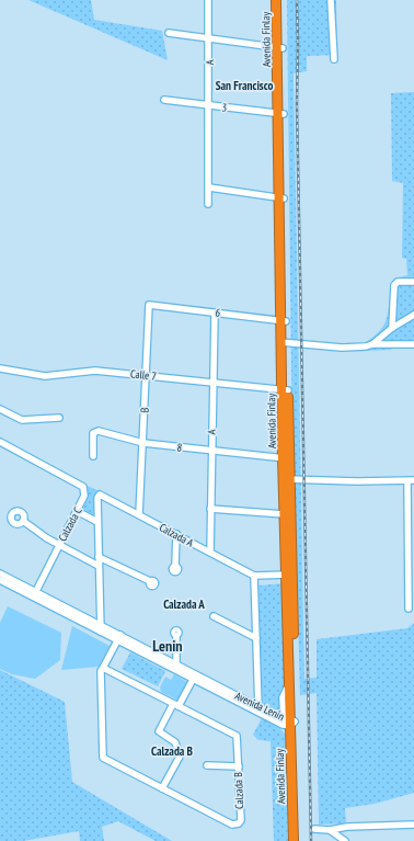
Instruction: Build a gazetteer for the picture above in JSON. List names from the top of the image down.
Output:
{
  "streets": {
    "highway": ["Avenida Finlay"],
    "street": [
      "A",
      "3",
      "6",
      "Calle 7",
      "B",
      "8",
      "Calzada C",
      "Calzada A",
      "Avenida Lenin",
      "Calzada B"
    ]
  },
  "crossings": [
    ["Avenida Finlay", "3"],
    ["Avenida Finlay", "6"],
    ["Avenida Finlay", "Calle 7"],
    ["Avenida Finlay", "8"],
    ["Avenida Finlay", "Avenida Lenin"],
    ["A", "3"],
    ["A", "6"],
    ["A", "Calle 7"],
    ["A", "8"],
    ["A", "Calzada A"],
    ["6", "B"],
    ["Calle 7", "B"],
    ["B", "8"],
    ["B", "Calzada A"],
    ["Calzada C", "Avenida Lenin"],
    ["Calzada A", "Avenida Lenin"],
    ["Avenida Lenin", "Calzada B"]
  ],
  "districts": [
    "San Francisco",
    "Calzada A",
    "Lenin",
    "Calzada B"
  ]
}
